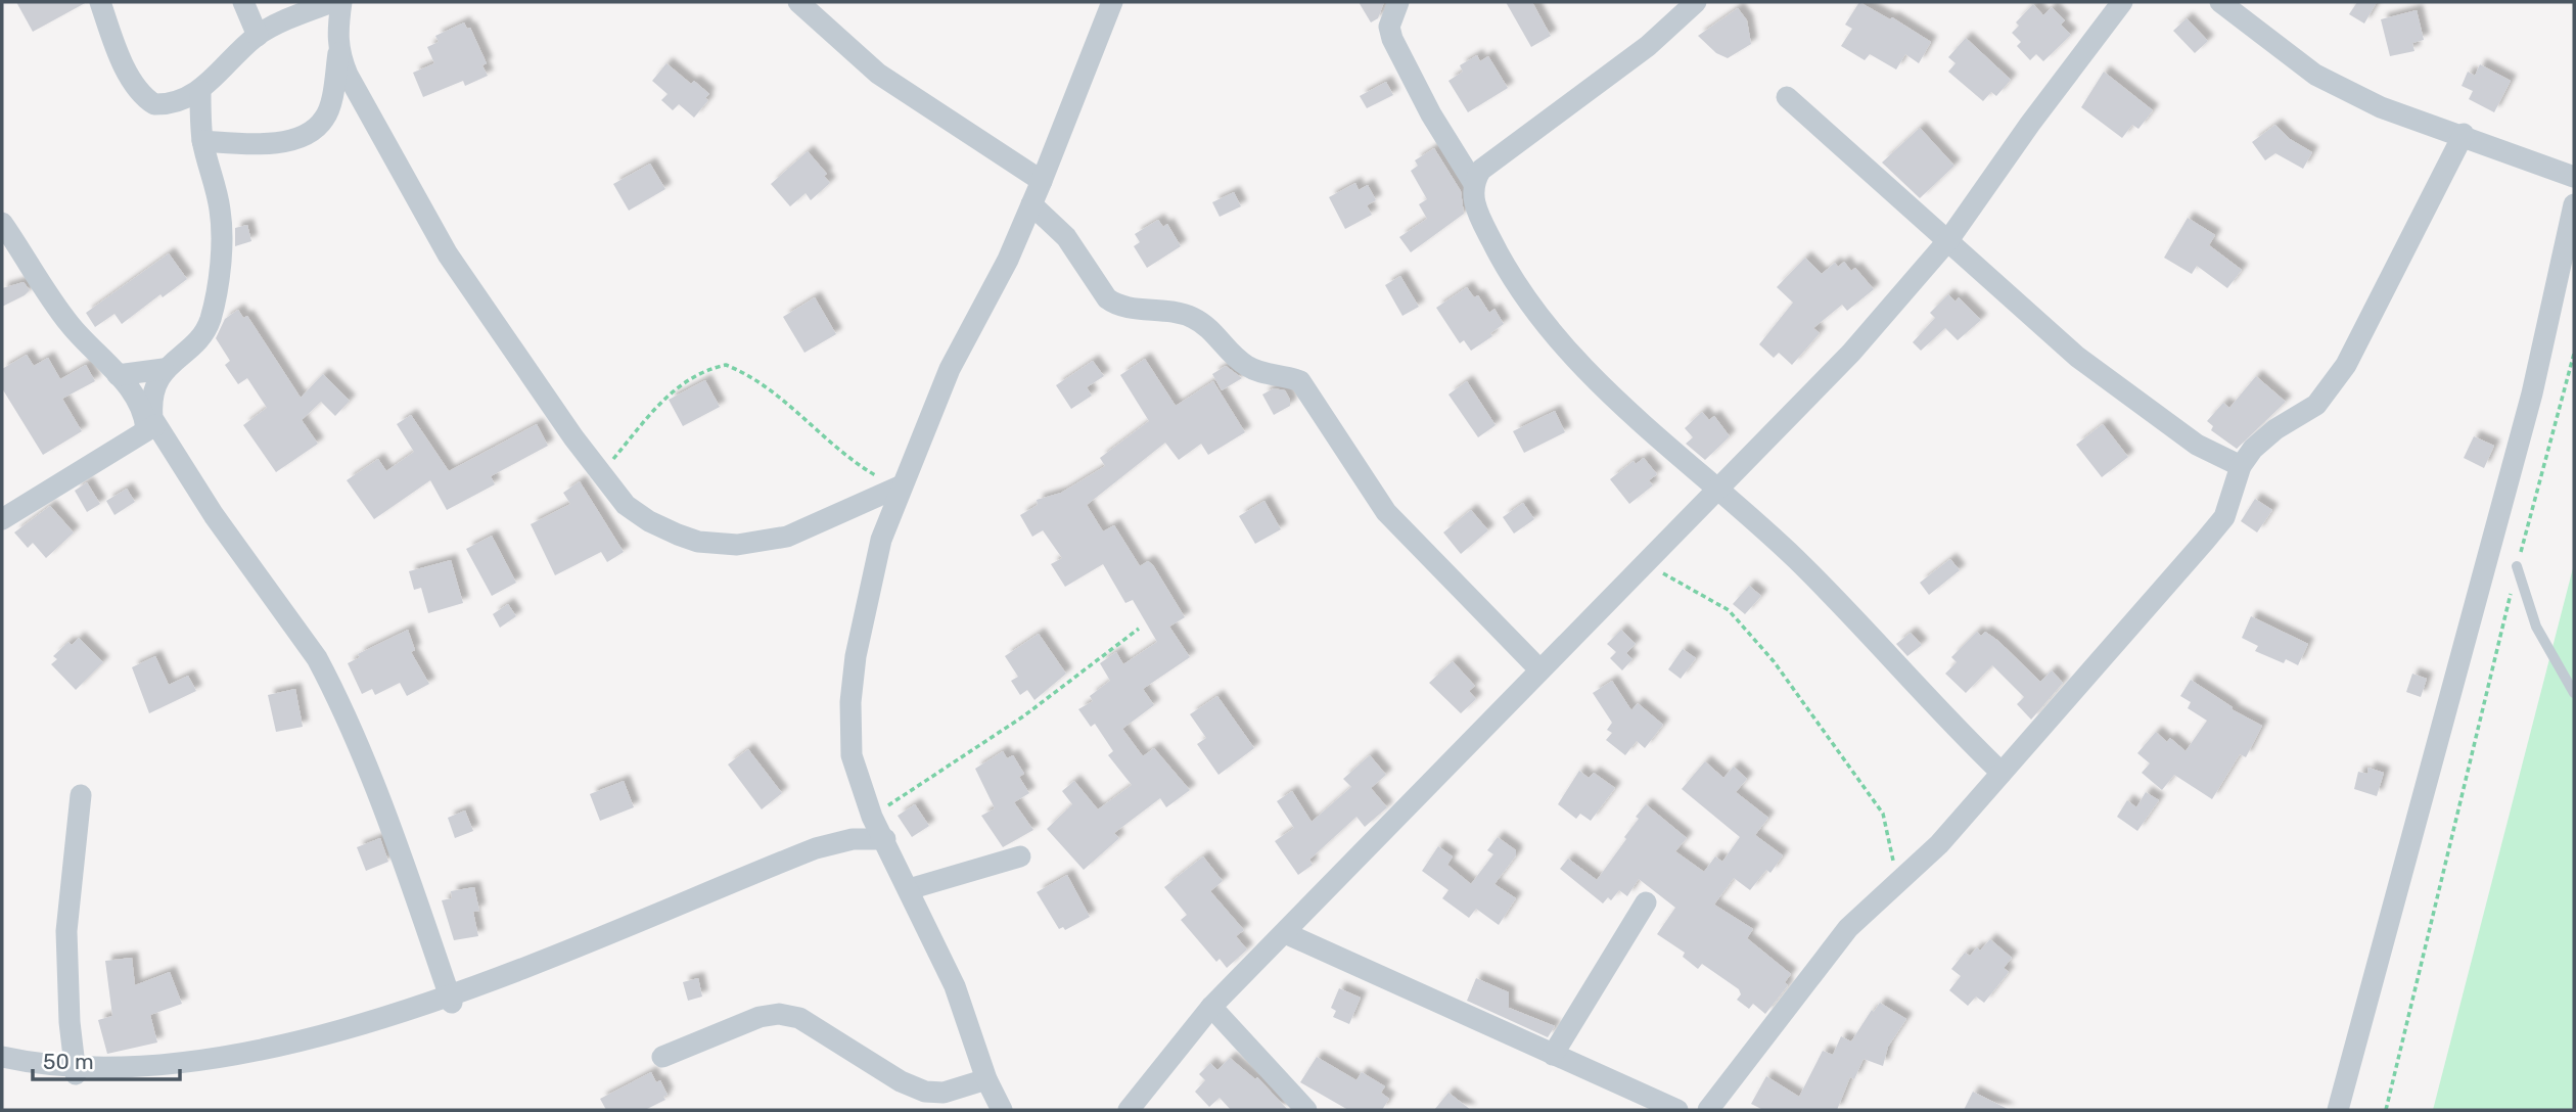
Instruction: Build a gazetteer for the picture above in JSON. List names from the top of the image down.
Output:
{
  "scale_bar": "50 m"
}
